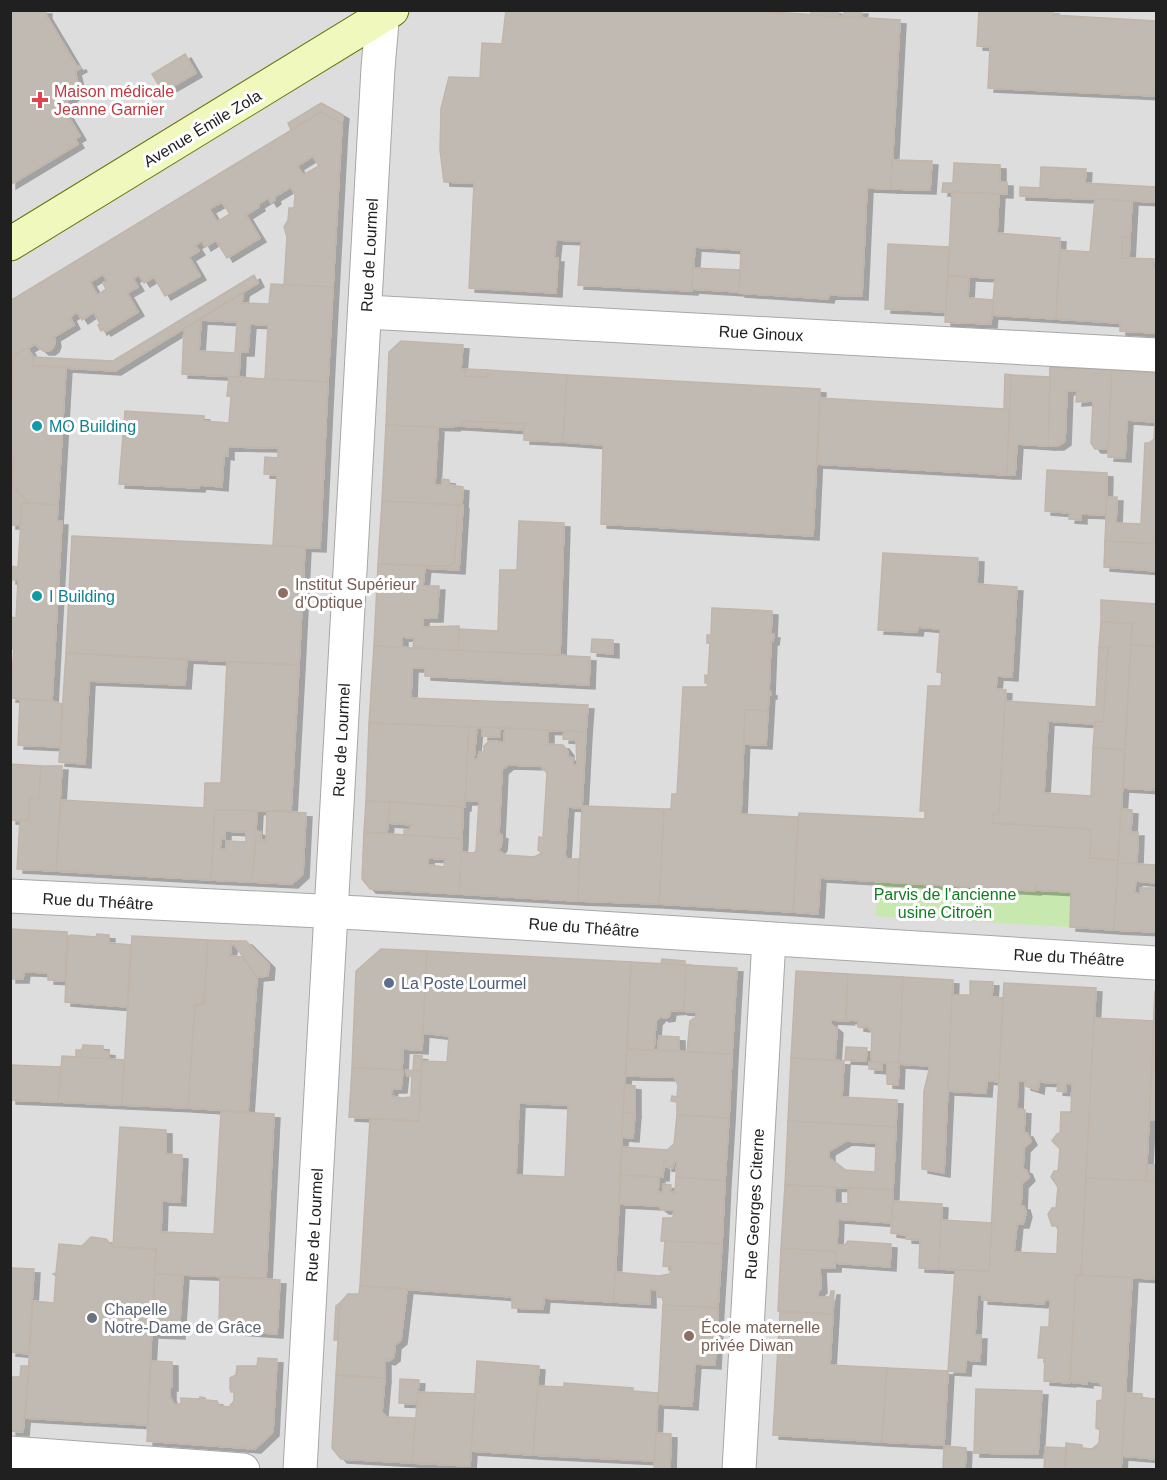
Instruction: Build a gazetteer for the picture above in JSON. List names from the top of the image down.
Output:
{
  "streets": {
    "main road": ["Avenue Émile Zola"],
    "street": [
      "Rue de Lourmel",
      "Rue Ginoux",
      "Rue du Théâtre",
      "Rue Georges Citerne"
    ]
  },
  "crossings": [
    ["Avenue Émile Zola", "Rue de Lourmel"],
    ["Rue de Lourmel", "Rue Ginoux"],
    ["Rue de Lourmel", "Rue du Théâtre"],
    ["Rue du Théâtre", "Rue Georges Citerne"]
  ],
  "parks": ["Parvis de l'ancienne usine Citroën"],
  "places": {
    "health": ["Maison médicale Jeanne Garnier"],
    "other": [
      "MO Building",
      "Institut Supérieur d'Optique",
      "I Building",
      "La Poste Lourmel",
      "Chapelle Notre-Dame de Grâce",
      "École maternelle privée Diwan"
    ]
  }
}
